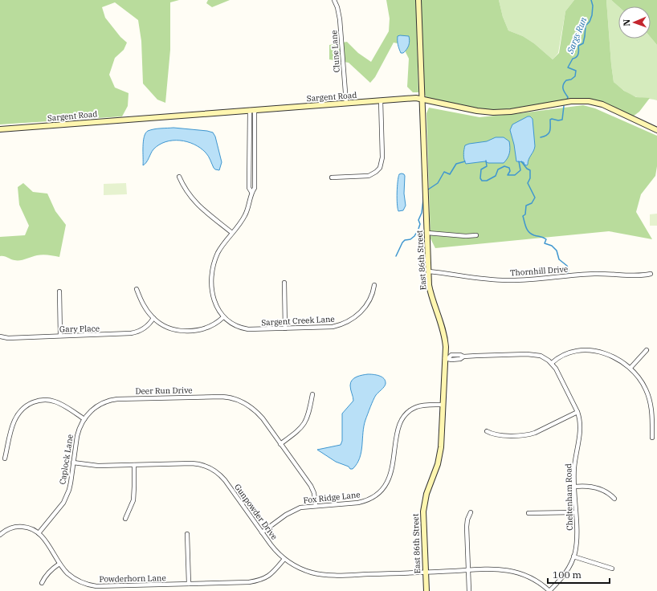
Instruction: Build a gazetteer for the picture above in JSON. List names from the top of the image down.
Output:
{
  "streets": {
    "street": [
      "Clune Lane",
      "Sargent Road",
      "East 86th Street",
      "Thornhill Drive",
      "Sargent Creek Lane",
      "Gary Place",
      "Deer Run Drive",
      "Caplock Lane",
      "Fox Ridge Lane",
      "Cheltenham Road",
      "Gunpowder Drive",
      "Powderhorn Lane"
    ]
  },
  "crossings": [
    ["Clune Lane", "Sargent Road"],
    ["Sargent Road", "East 86th Street"],
    ["East 86th Street", "Thornhill Drive"],
    ["East 86th Street", "Fox Ridge Lane"],
    ["East 86th Street", "Gunpowder Drive"],
    ["Deer Run Drive", "Caplock Lane"],
    ["Deer Run Drive", "Fox Ridge Lane"],
    ["Caplock Lane", "Gunpowder Drive"],
    ["Caplock Lane", "Powderhorn Lane"],
    ["Fox Ridge Lane", "Gunpowder Drive"],
    ["Cheltenham Road", "Gunpowder Drive"],
    ["Gunpowder Drive", "Powderhorn Lane"]
  ],
  "water": ["Sargs Run"],
  "scale_bar": "100 m",
  "north": "left"
}
